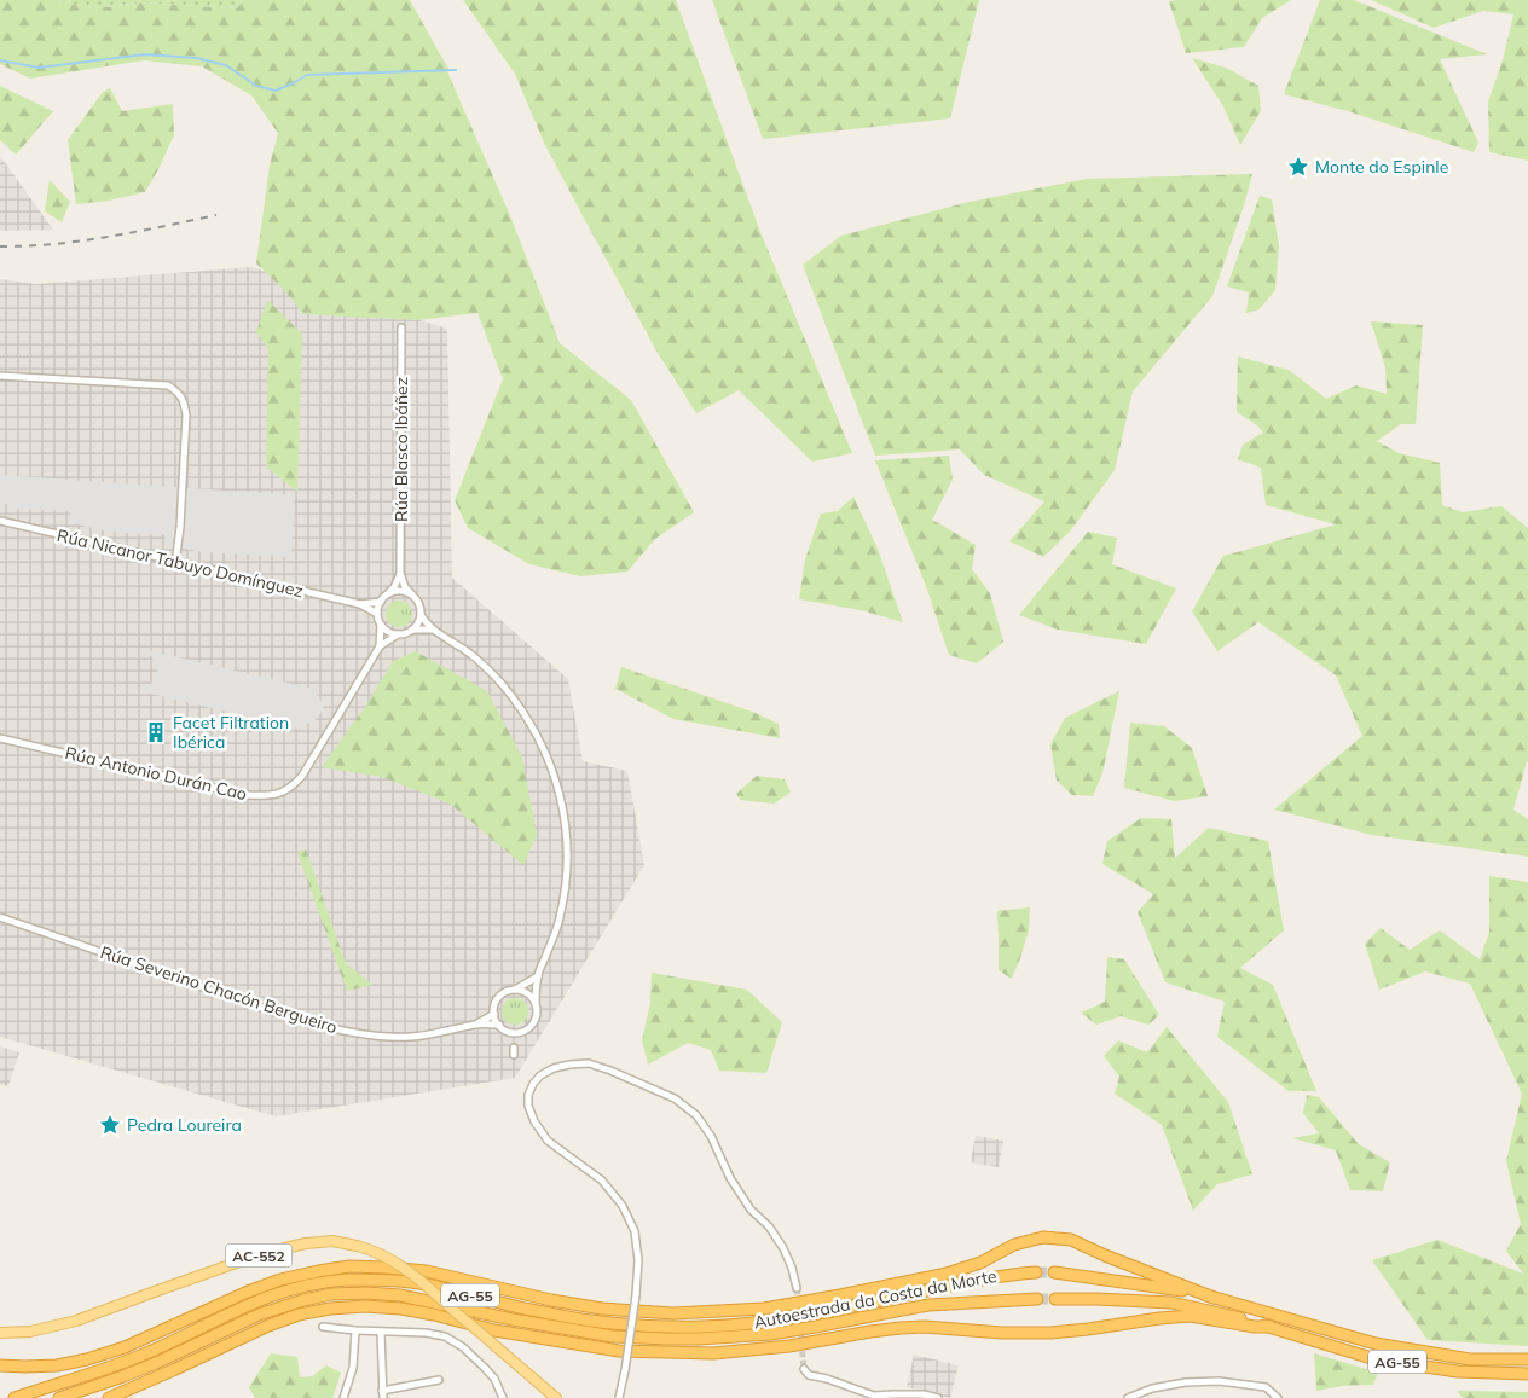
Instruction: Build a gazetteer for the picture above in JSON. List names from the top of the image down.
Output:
{
  "streets": {
    "highway": ["AG-55", "Autoestrada da Costa da Morte"],
    "main road": ["AC-552"],
    "street": [
      "Rúa Blasco Ibáñez",
      "Rúa Nicanor Tabuyo Domínguez",
      "Rúa Antonio Durán Cao",
      "Rúa Severino Chacón Bergueiro"
    ]
  },
  "crossings": [
    ["Rúa Blasco Ibáñez", "Rúa Nicanor Tabuyo Domínguez"],
    ["Rúa Blasco Ibáñez", "Rúa Antonio Durán Cao"],
    ["Rúa Nicanor Tabuyo Domínguez", "Rúa Antonio Durán Cao"]
  ],
  "places": {
    "place": ["Monte do Espinle", "Pedra Loureira"],
    "building": ["Facet Filtration Ibérica"]
  }
}
